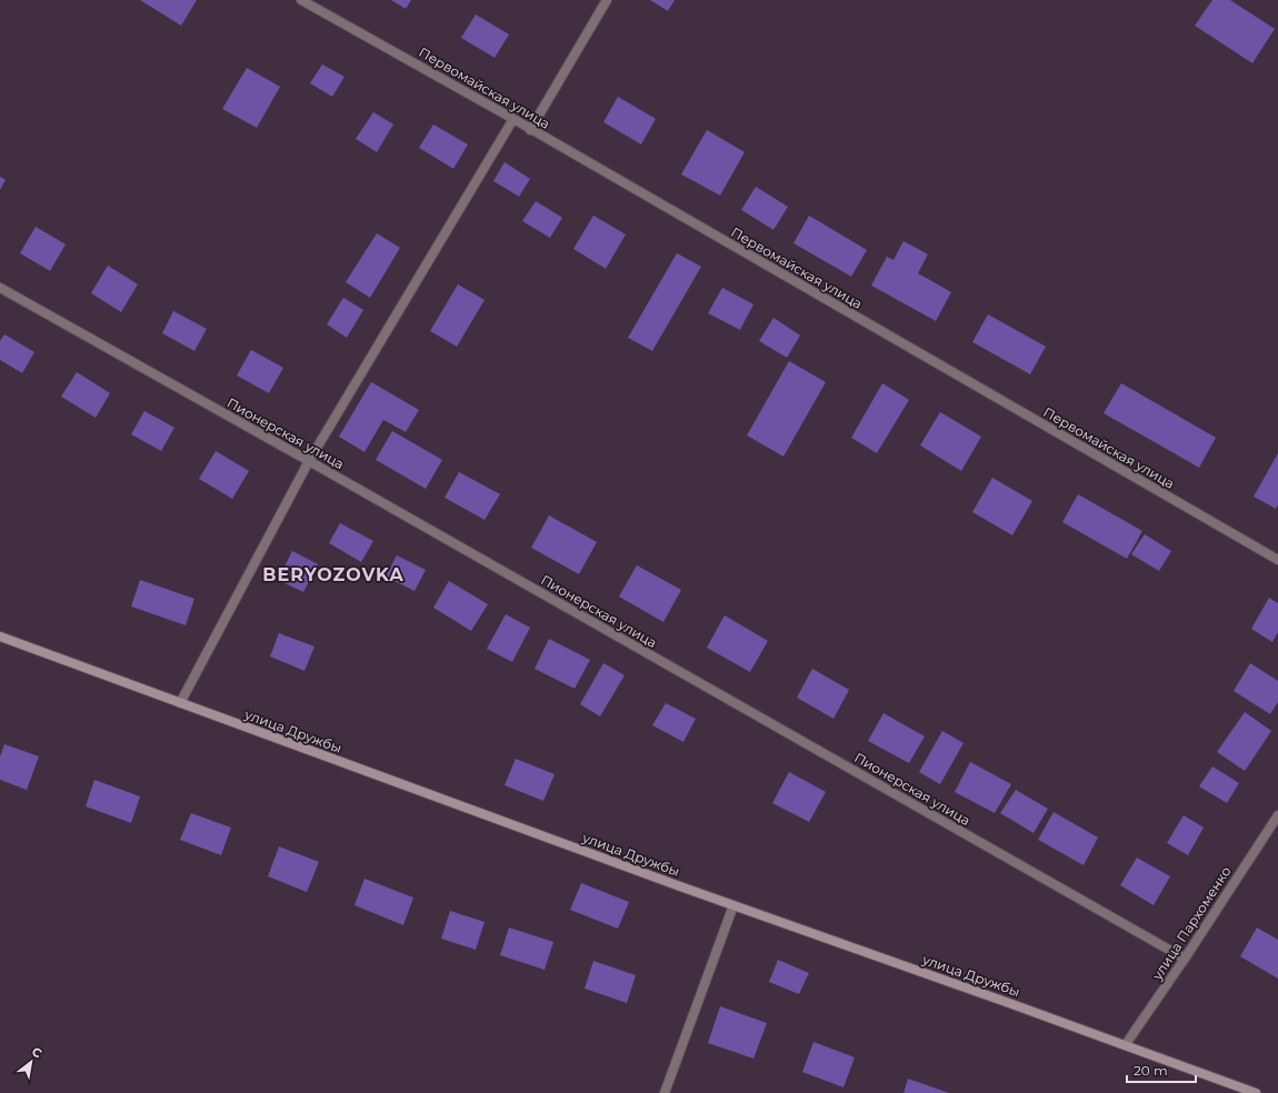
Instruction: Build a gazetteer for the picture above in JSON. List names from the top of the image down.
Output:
{
  "streets": {
    "main road": ["улица Дружбы"],
    "street": ["Первомайская улица", "Пионерская улица", "улица Пархоменко"]
  },
  "crossings": [
    ["Пионерская улица", "улица Пархоменко"],
    ["улица Дружбы", "улица Пархоменко"]
  ],
  "districts": ["BERYOZOVKA"],
  "scale_bar": "20 m",
  "north": "top right"
}
